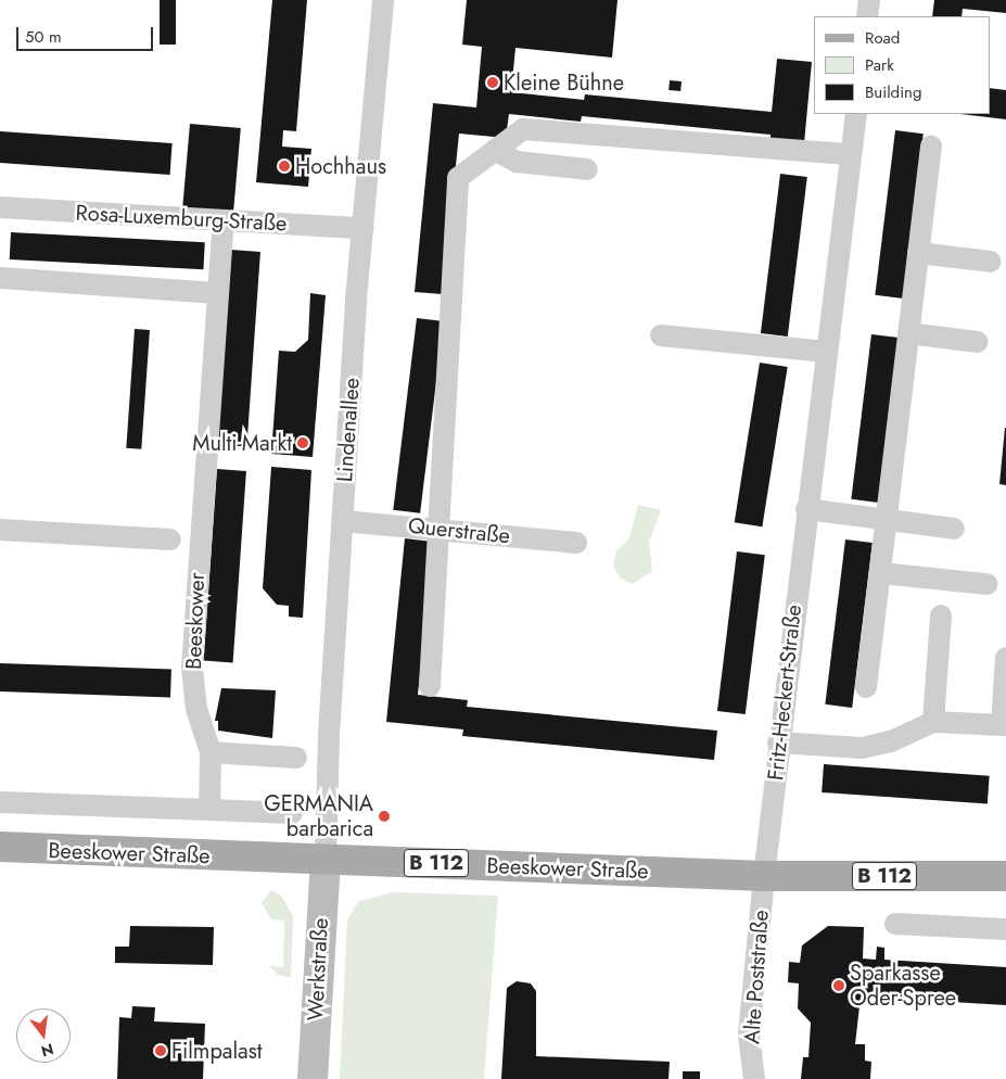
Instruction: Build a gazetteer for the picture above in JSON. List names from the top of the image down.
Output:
{
  "streets": {
    "main road": ["Beeskower Straße", "B 112"],
    "street": [
      "Rosa-Luxemburg-Straße",
      "Lindenallee",
      "Querstraße",
      "Beeskower",
      "Fritz-Heckert-Straße",
      "Werkstraße",
      "Alte Poststraße"
    ]
  },
  "crossings": [
    ["Rosa-Luxemburg-Straße", "Lindenallee"],
    ["Rosa-Luxemburg-Straße", "Beeskower"],
    ["Lindenallee", "Querstraße"],
    ["Lindenallee", "Beeskower Straße"],
    ["Lindenallee", "Werkstraße"],
    ["Fritz-Heckert-Straße", "Beeskower Straße"],
    ["Fritz-Heckert-Straße", "Alte Poststraße"],
    ["Beeskower Straße", "Werkstraße"],
    ["Beeskower Straße", "Alte Poststraße"]
  ],
  "places": [
    "Kleine Bühne",
    "Hochhaus",
    "Multi-Markt",
    "GERMANIA barbarica",
    "Sparkasse Oder-Spree",
    "Filmpalast"
  ],
  "legend": ["Road", "Park", "Building"],
  "scale_bar": "50 m",
  "north": "bottom"
}
